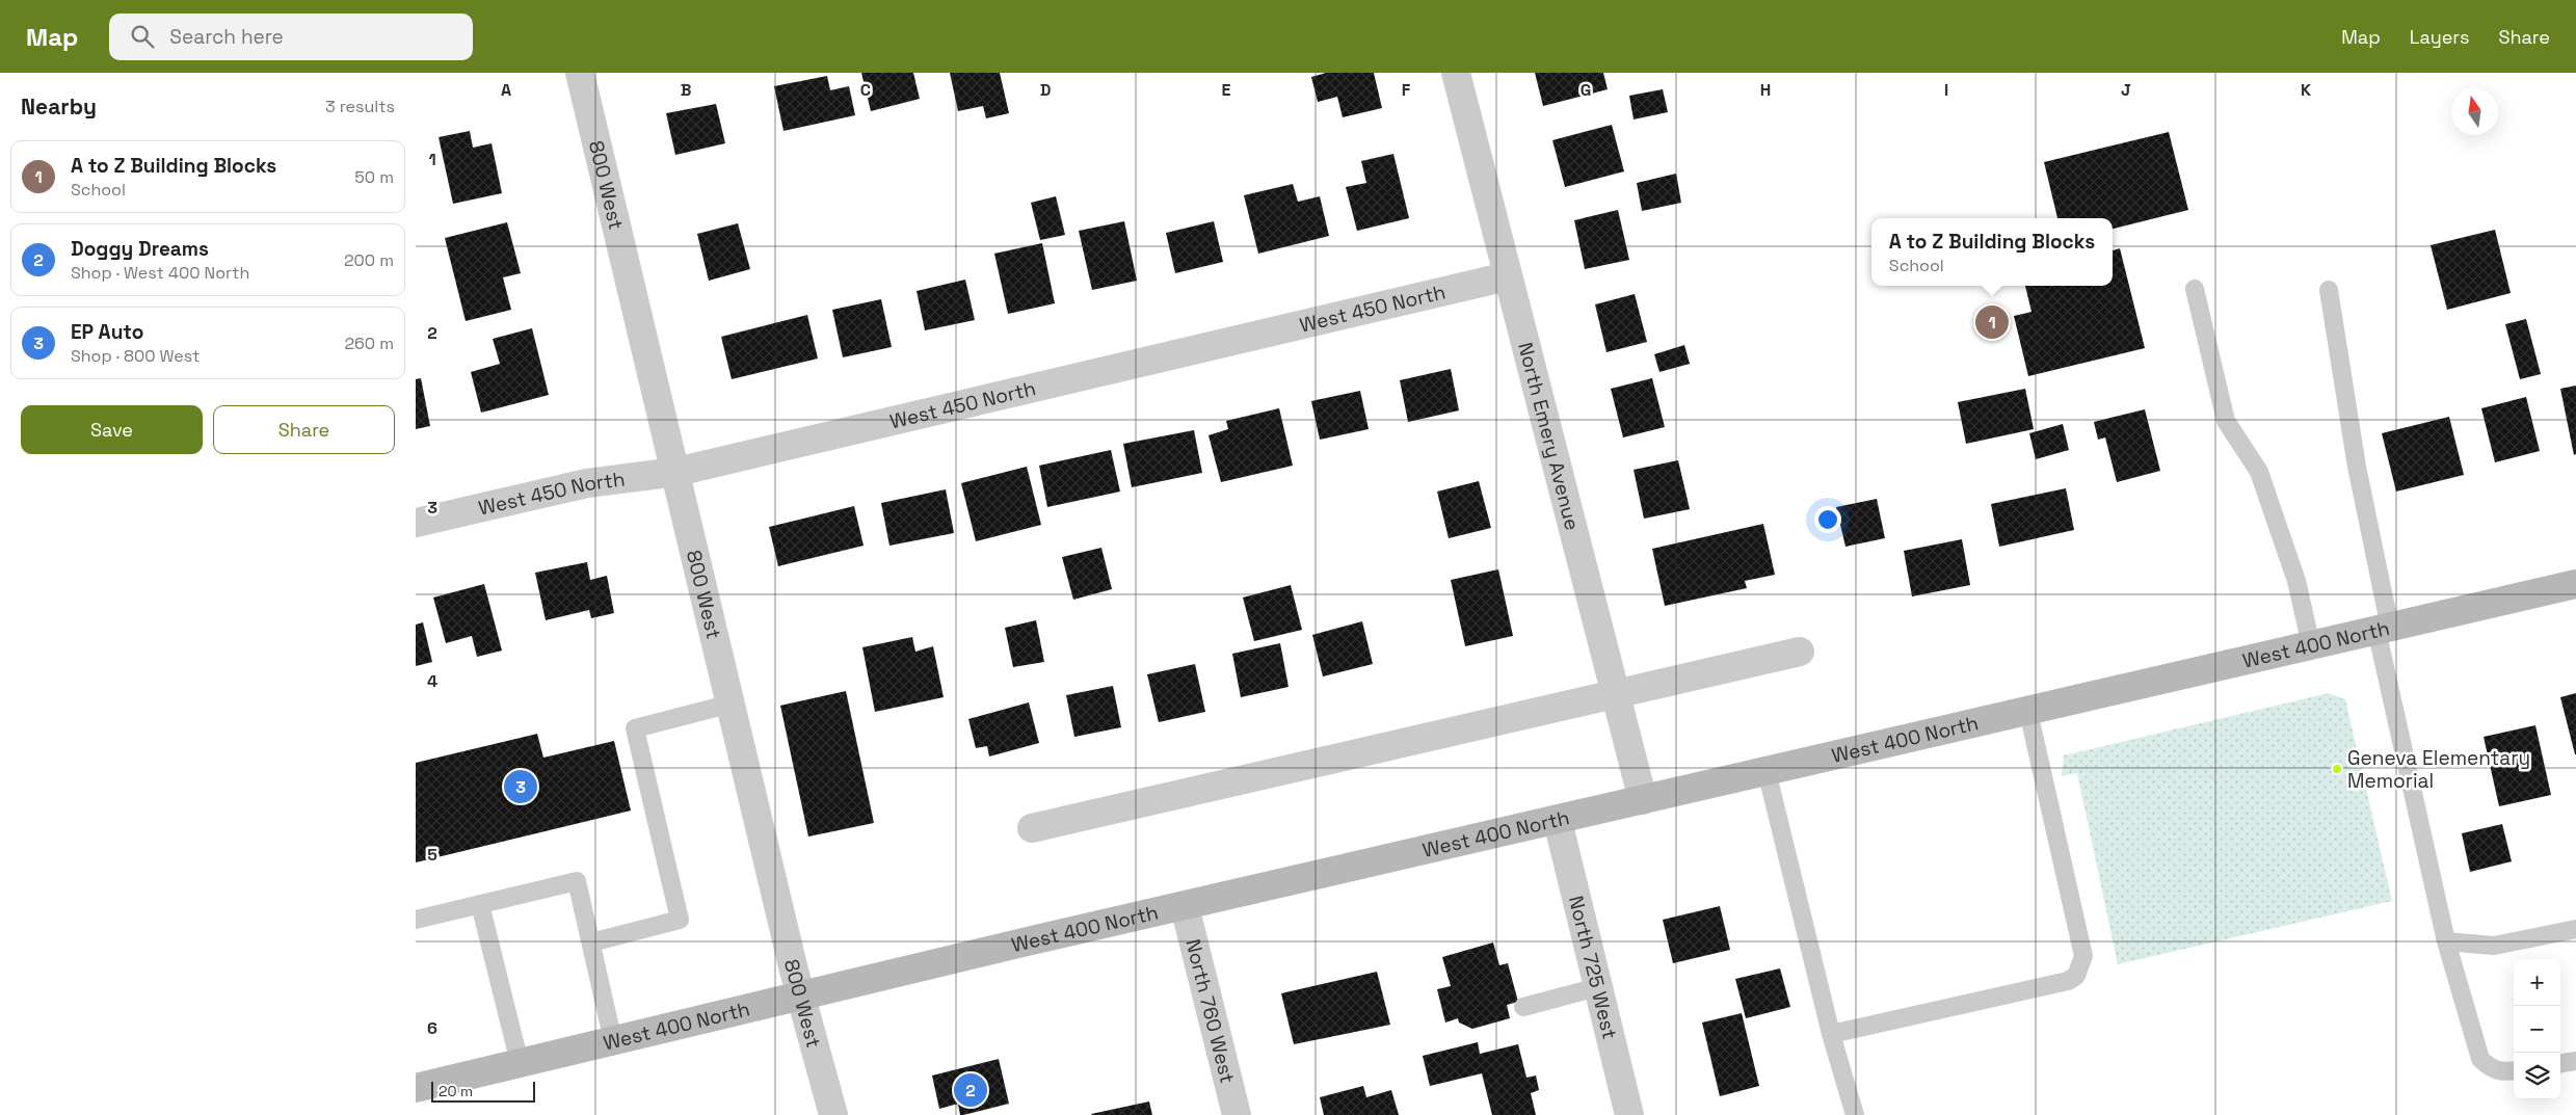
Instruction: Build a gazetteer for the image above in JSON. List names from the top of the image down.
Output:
{
  "streets": {
    "main road": ["West 400 North"],
    "street": [
      "800 West",
      "West 450 North",
      "North Emery Avenue",
      "North 725 West",
      "North 760 West"
    ]
  },
  "crossings": [
    ["800 West", "West 450 North"],
    ["800 West", "West 400 North"],
    ["West 450 North", "North Emery Avenue"],
    ["North Emery Avenue", "West 400 North"],
    ["West 400 North", "North 725 West"],
    ["West 400 North", "North 760 West"]
  ],
  "places": ["Geneva Elementary Memorial"],
  "scale_bar": "20 m",
  "north": "top",
  "page": {
    "header": "Map",
    "search": "Search here",
    "nav": ["Map", "Layers", "Share"],
    "heading": ["Nearby", "3 results"],
    "list": [
      {
        "mark": "1",
        "name": "A to Z Building Blocks",
        "note": "School",
        "value": "50 m"
      },
      {
        "mark": "2",
        "name": "Doggy Dreams",
        "note": "Shop · West 400 North",
        "value": "200 m"
      },
      {
        "mark": "3",
        "name": "EP Auto",
        "note": "Shop · 800 West",
        "value": "260 m"
      }
    ],
    "popup": ["A to Z Building Blocks", "School"],
    "pins": ["1", "3", "2"],
    "buttons": ["Save", "Share"],
    "map_buttons": ["+", "−"],
    "scale": "20 m"
  },
  "grid": {
    "columns": [
      "A",
      "B",
      "C",
      "D",
      "E",
      "F",
      "G",
      "H",
      "I",
      "J",
      "K"
    ],
    "rows": [
      "1",
      "2",
      "3",
      "4",
      "5",
      "6"
    ]
  }
}
